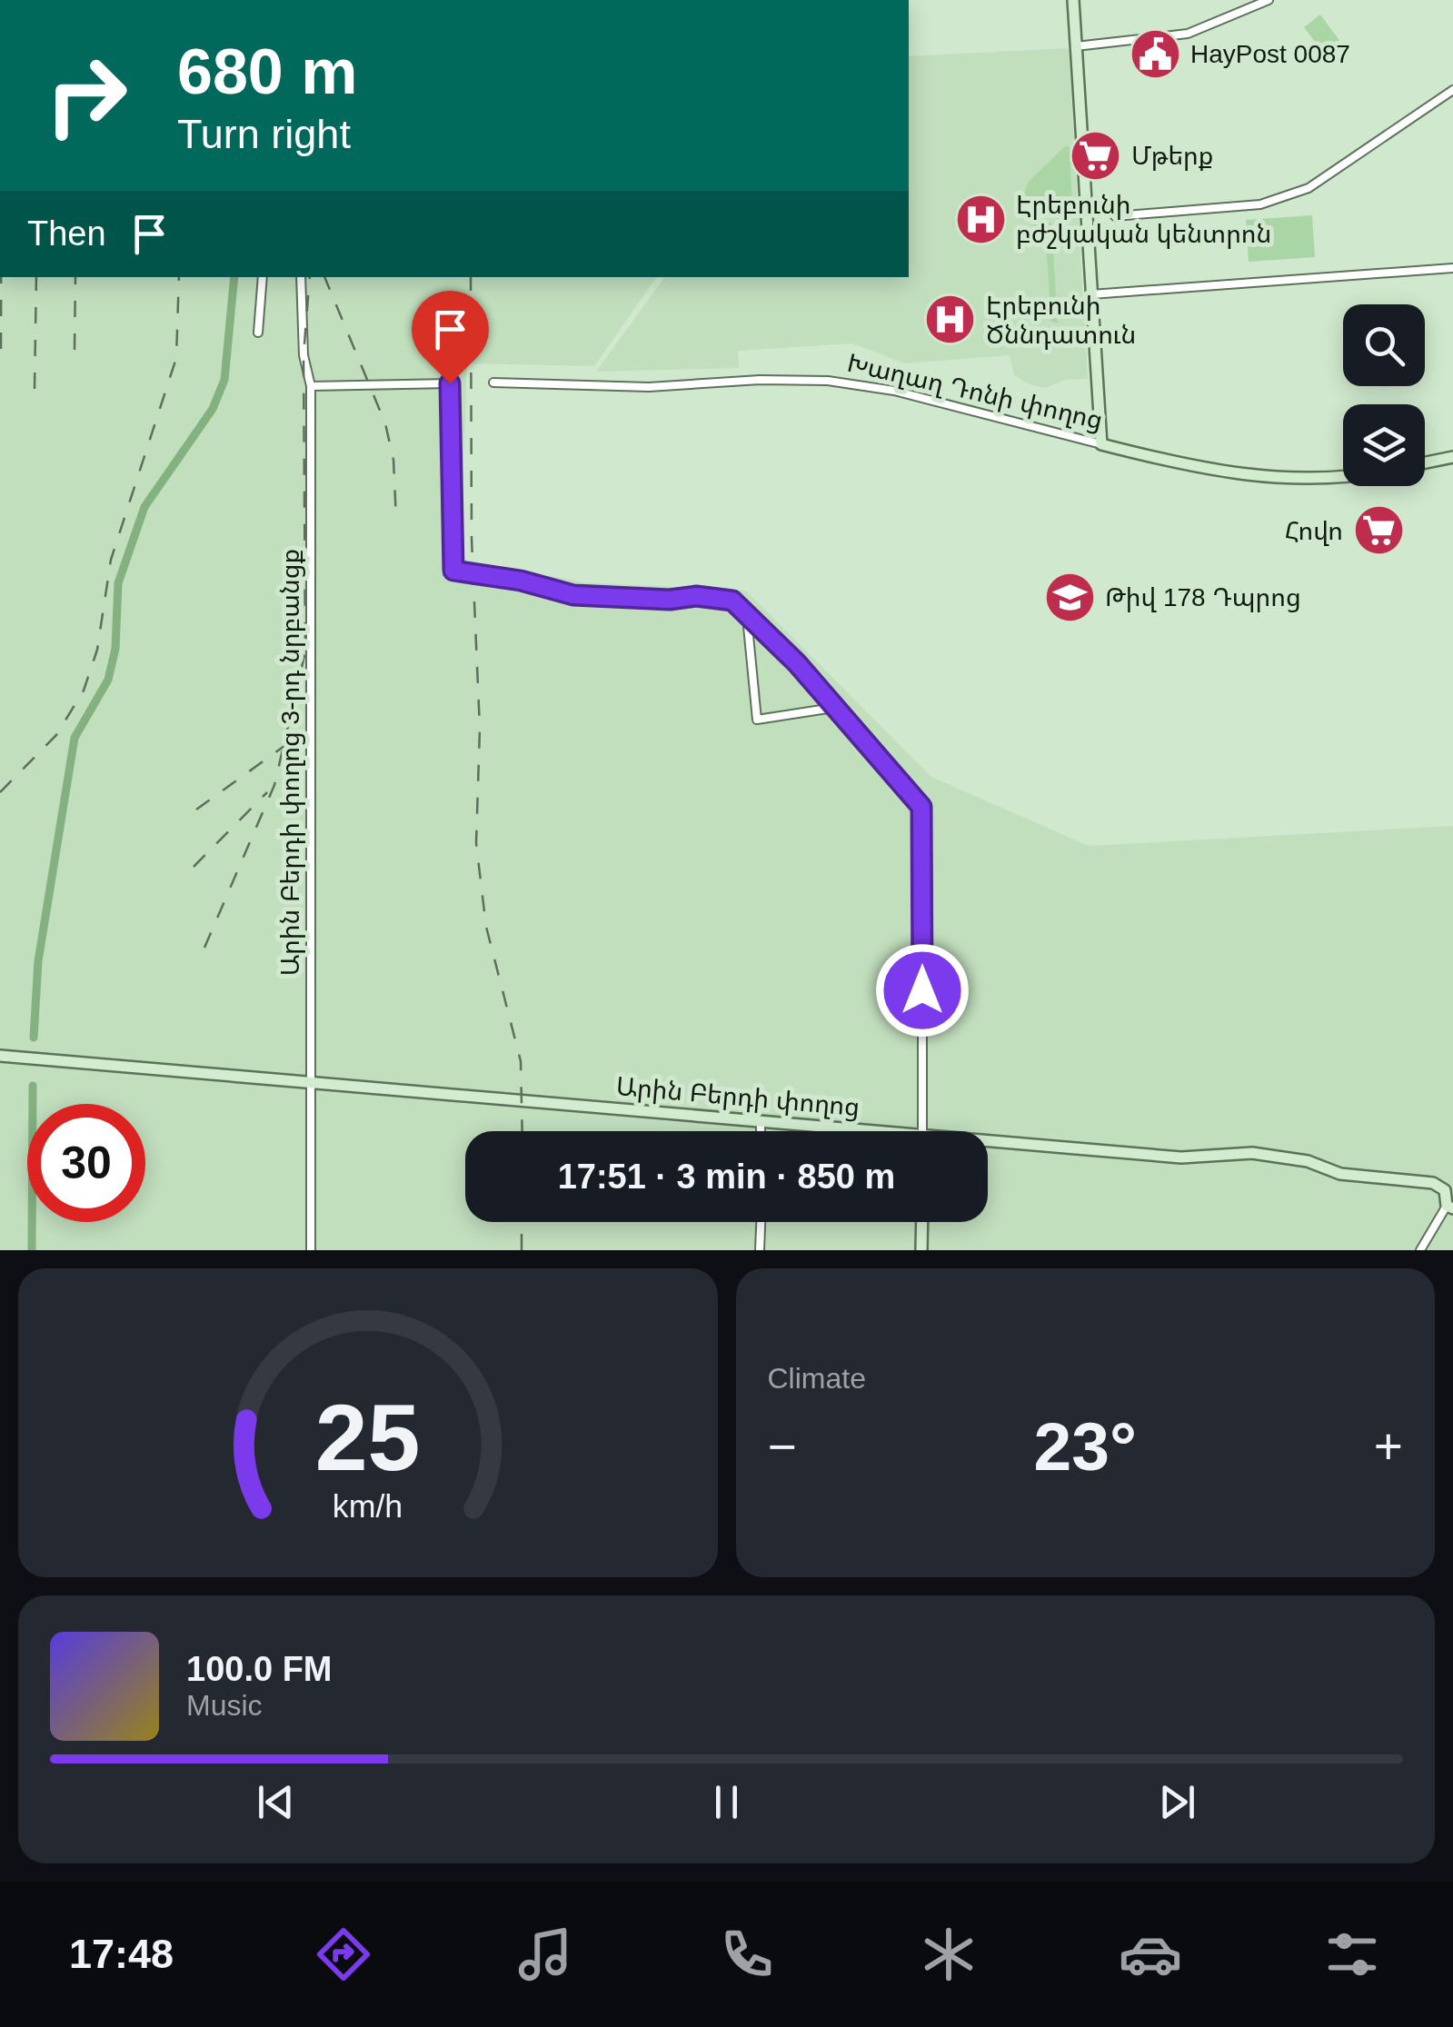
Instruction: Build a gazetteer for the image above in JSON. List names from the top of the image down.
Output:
{
  "streets": {
    "street": ["Խաղաղ Դոնի փողոց", "Արին Բերդի փողոց 3-րդ նրբանցք", "Արին Բերդի փողոց"]
  },
  "crossings": [
    ["Արին Բերդի փողոց 3-րդ նրբանցք", "Արին Բերդի փողոց"]
  ],
  "places": {
    "public building": ["HayPost 0087"],
    "supermarket": ["Մթերք", "Հովո"],
    "hospital": ["Էրեբունի բժշկական կենտրոն", "Էրեբունի Ծննդատուն"],
    "school or university": ["Թիվ 178 Դպրոց"]
  },
  "page": {
    "turn": ["680 m", "Turn right"],
    "then": "Then",
    "limit": "30",
    "trip": "17:51 · 3 min · 850 m",
    "tile": "Climate",
    "heat": ["−", "23°", "+"],
    "song": ["100.0 FM", "Music"],
    "tabs": "17:48",
    "gauge": ["25", "km/h"]
  }
}
